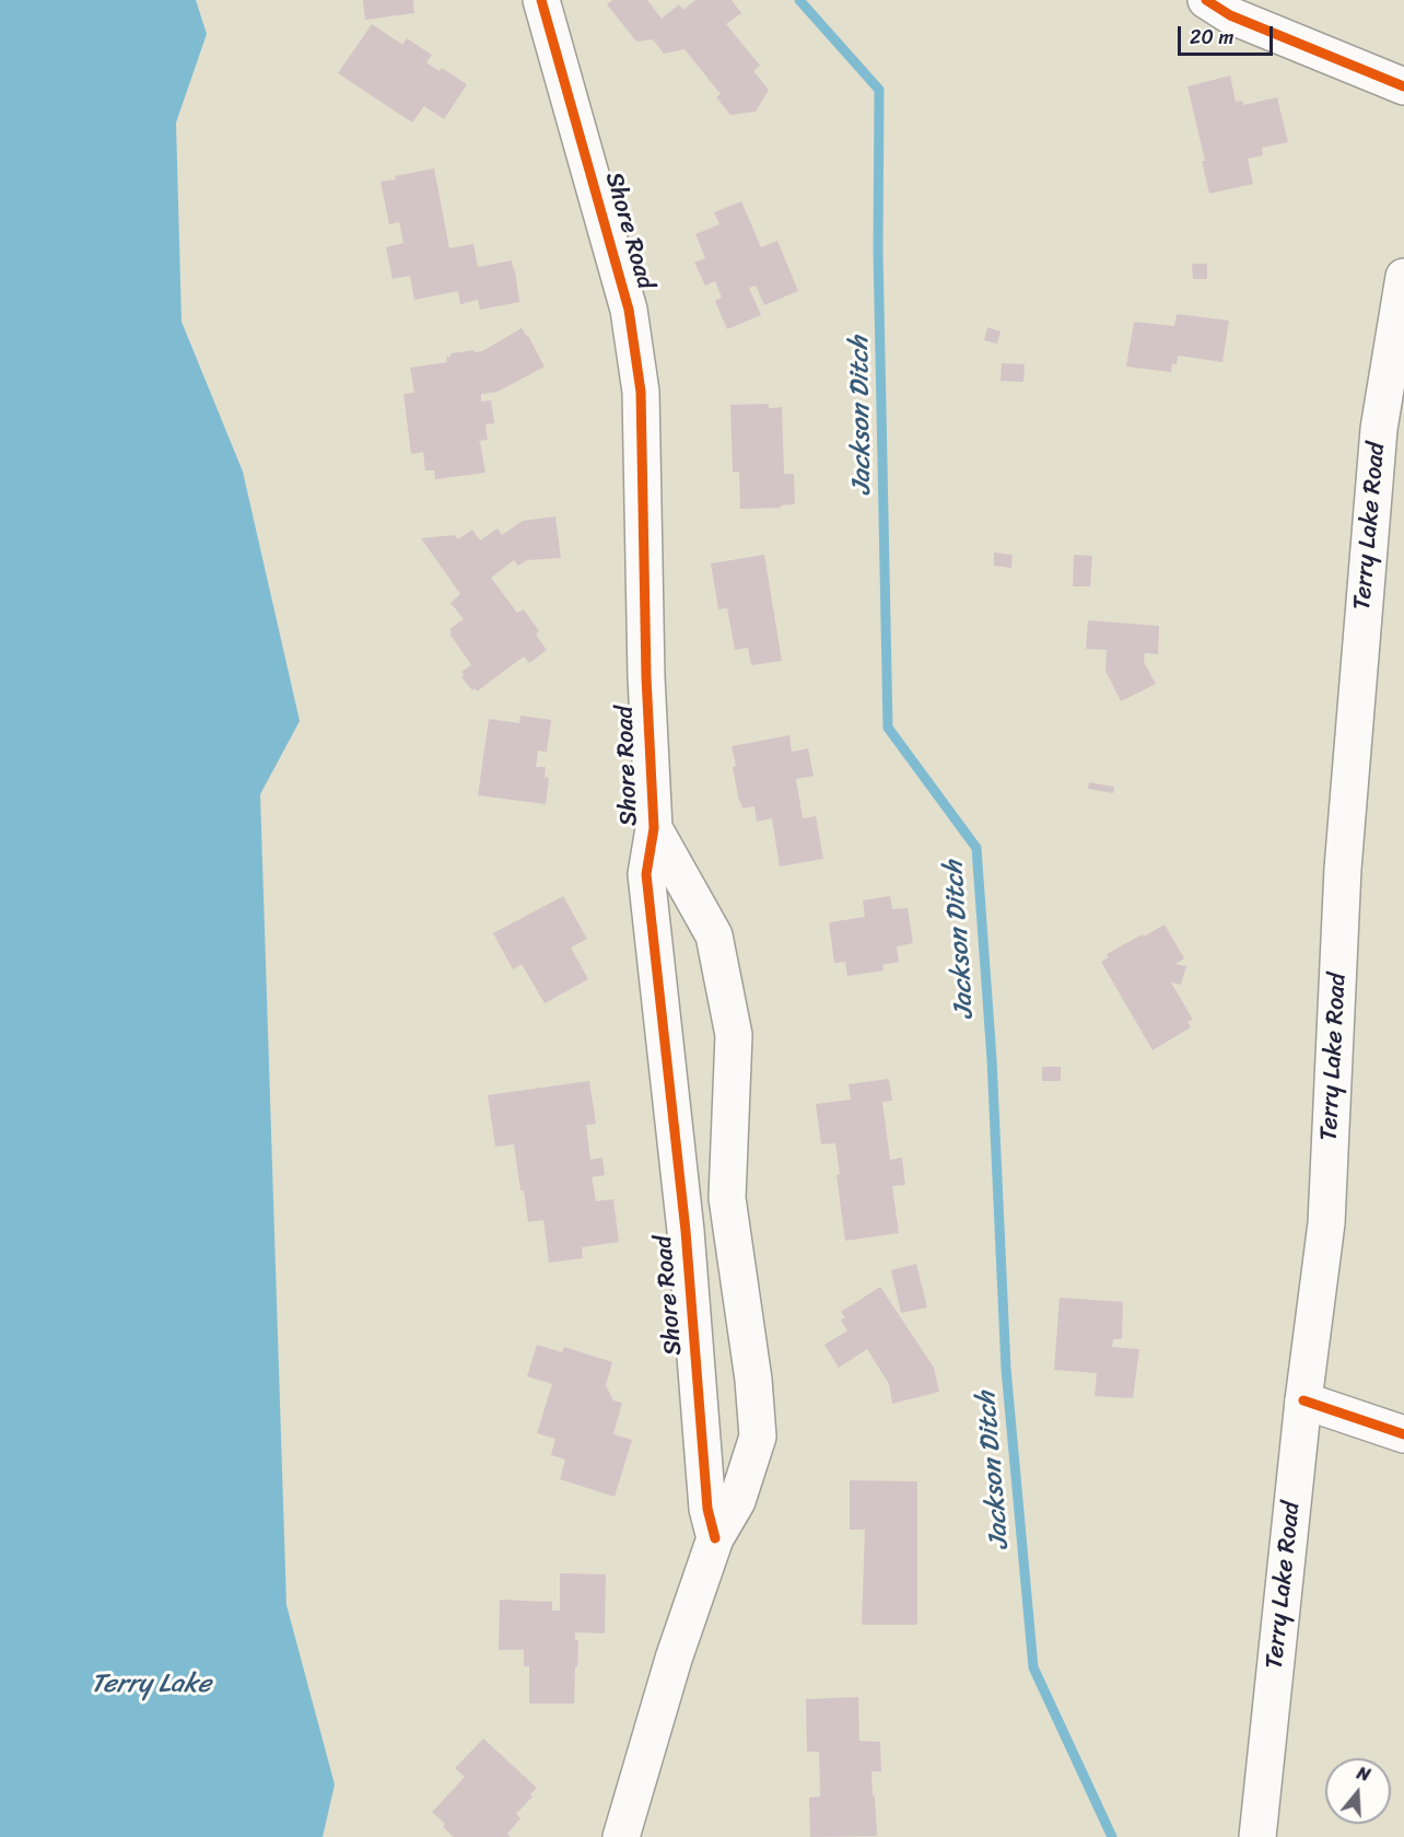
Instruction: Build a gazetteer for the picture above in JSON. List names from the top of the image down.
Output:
{
  "streets": {
    "street": ["Shore Road", "Terry Lake Road"]
  },
  "water": ["Jackson Ditch", "Terry Lake"],
  "scale_bar": "20 m",
  "north": "top"
}
